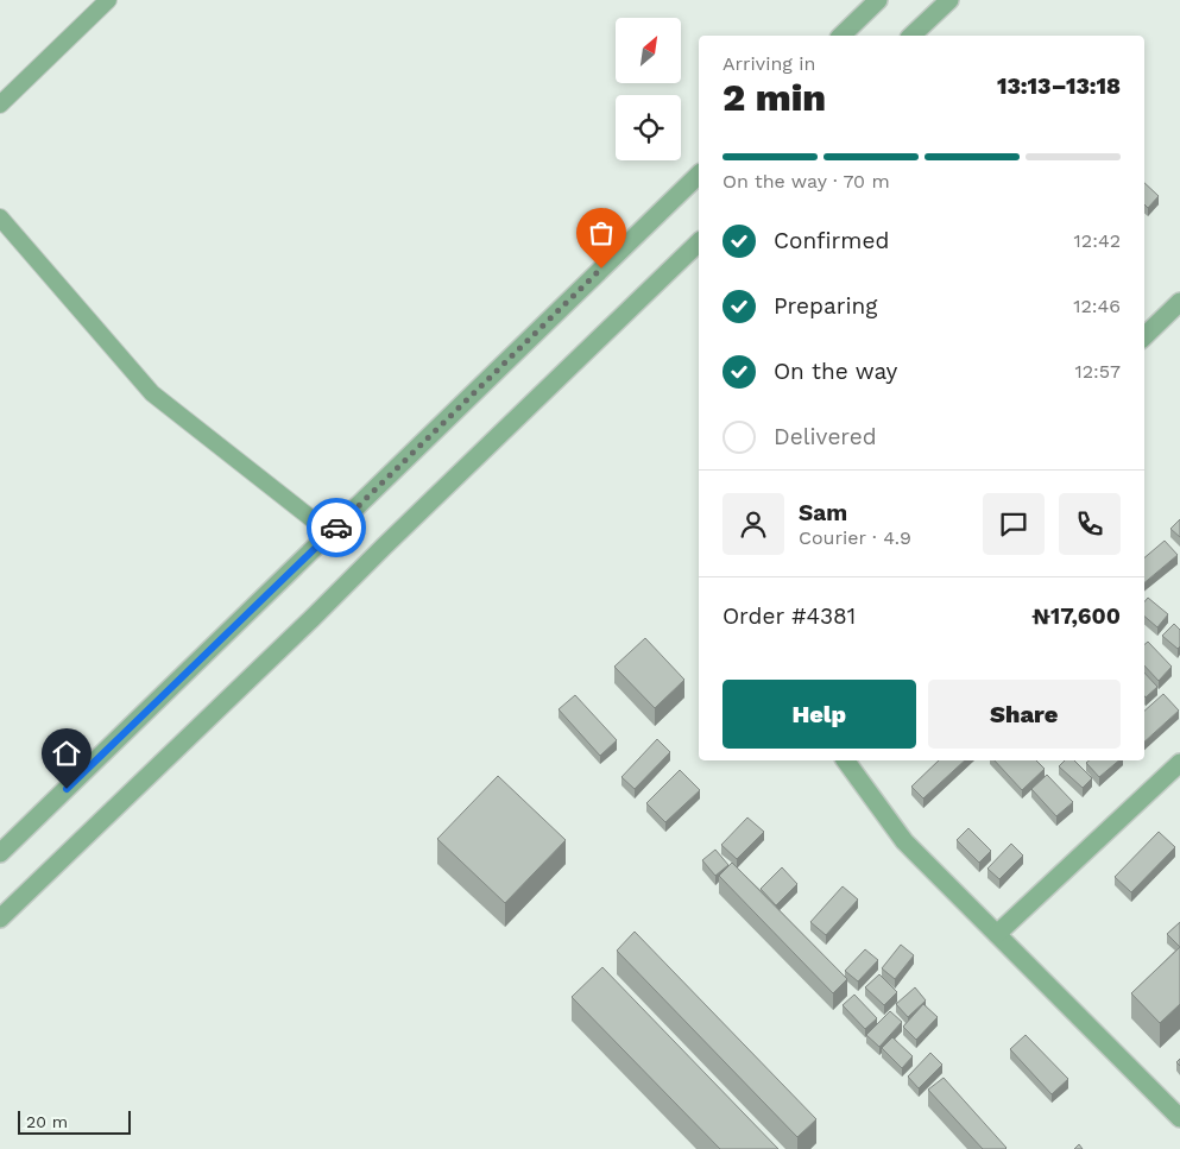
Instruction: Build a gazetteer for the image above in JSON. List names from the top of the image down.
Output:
{
  "scale_bar": "20 m",
  "north": "top right",
  "page": {
    "heading": ["2 min", "Arriving in", "13:13–13:18"],
    "panel": [
      "Sam",
      "Courier · 4.9",
      "Order #4381",
      "₦17,600"
    ],
    "bar": "On the way · 70 m",
    "list": [
      ["Confirmed", "12:42"],
      ["Preparing", "12:46"],
      ["On the way", "12:57"],
      "Delivered"
    ],
    "buttons": ["Help", "Share"],
    "scale": "20 m"
  }
}
